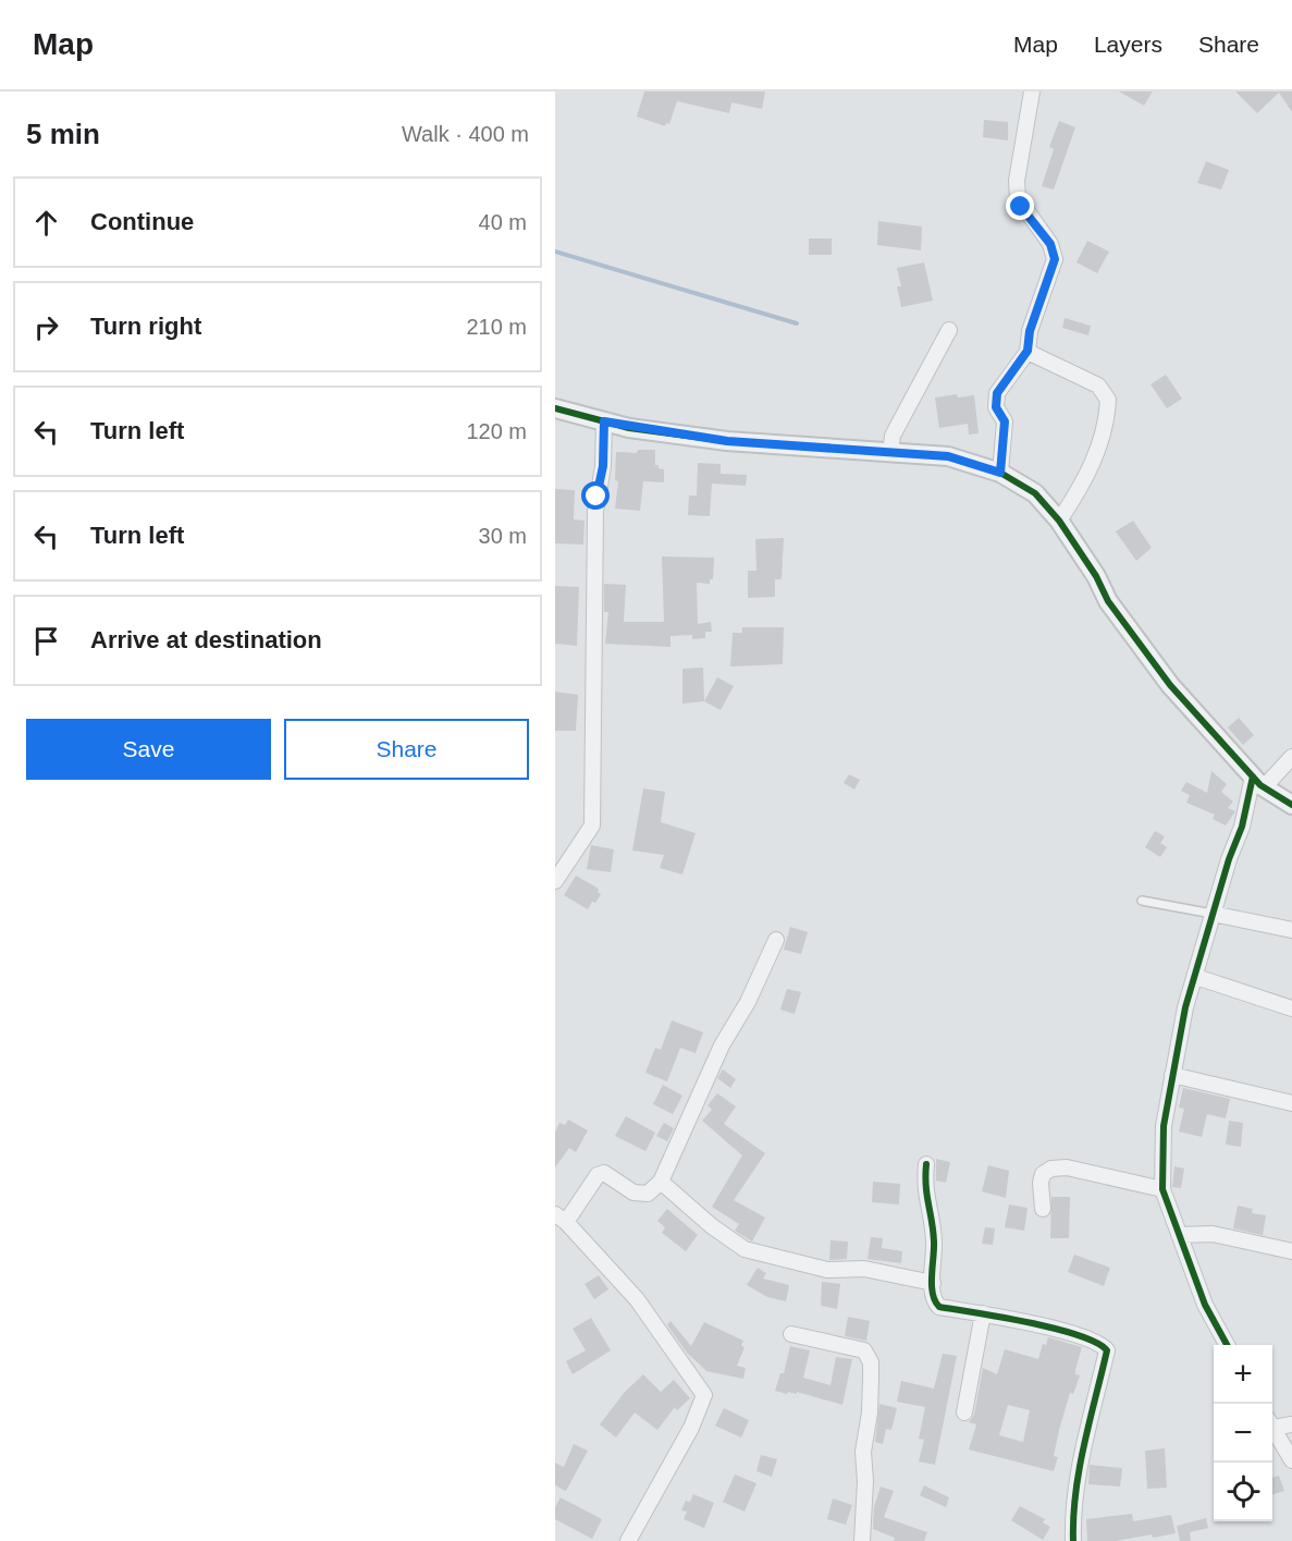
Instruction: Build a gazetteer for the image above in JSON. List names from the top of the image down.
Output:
{
  "page": {
    "header": "Map",
    "nav": ["Map", "Layers", "Share"],
    "heading": ["5 min", "Walk · 400 m"],
    "list": [
      ["Continue", "40 m"],
      ["Turn right", "210 m"],
      ["Turn left", "120 m"],
      ["Turn left", "30 m"],
      "Arrive at destination"
    ],
    "buttons": ["Save", "Share"],
    "map_buttons": ["+", "−"]
  }
}
